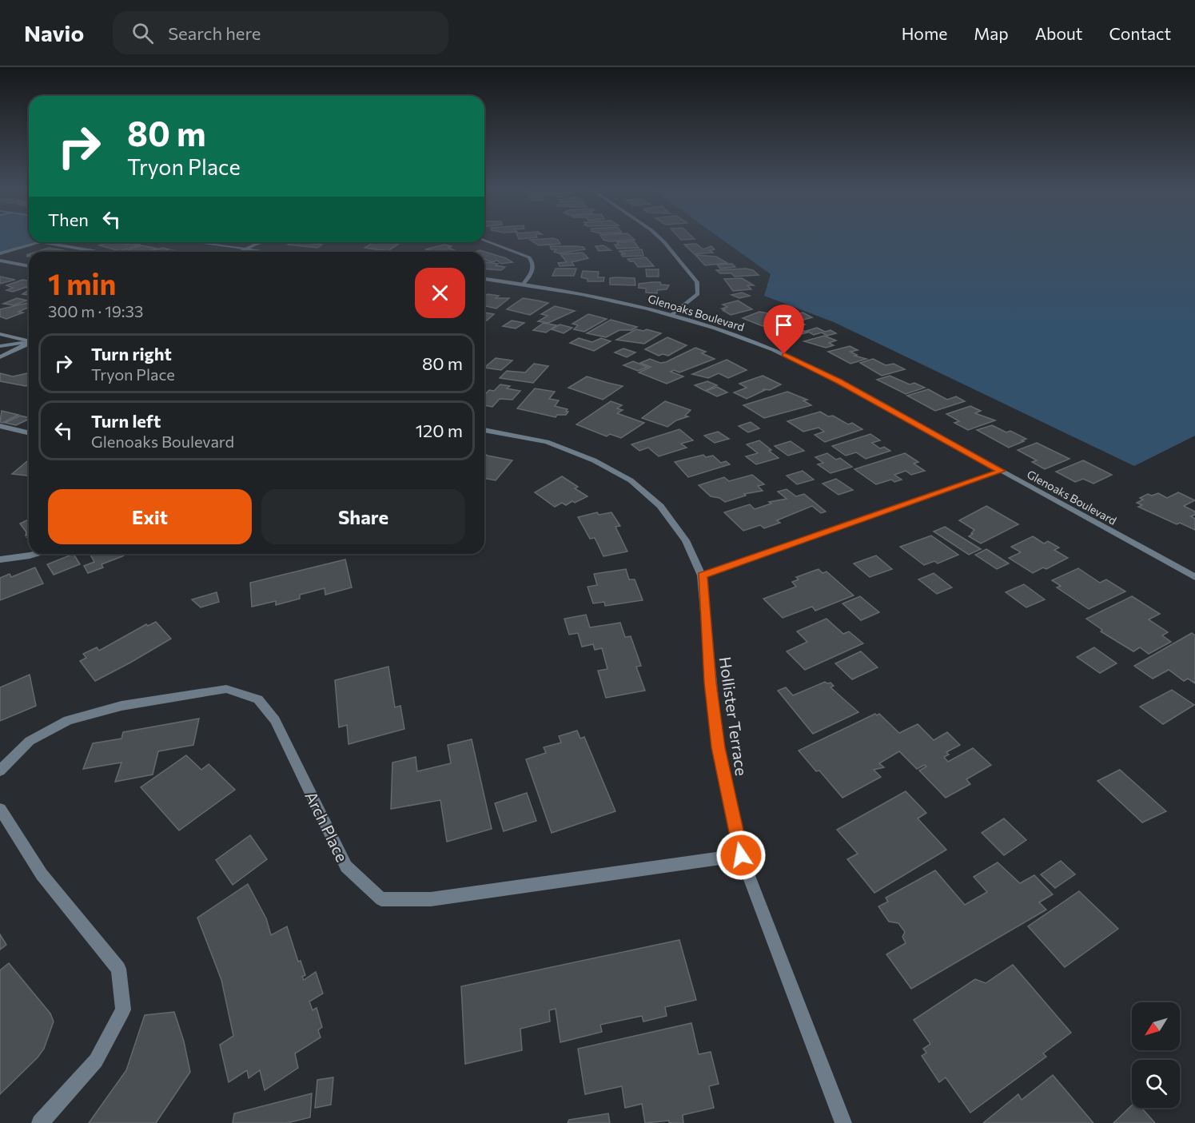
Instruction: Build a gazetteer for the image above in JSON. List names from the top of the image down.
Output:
{
  "streets": {
    "street": ["Glenoaks Boulevard", "Hollister Terrace", "Arch Place"]
  },
  "crossings": [
    ["Hollister Terrace", "Arch Place"]
  ],
  "north": "bottom left",
  "page": {
    "header": "Navio",
    "search": "Search here",
    "nav": [
      "Home",
      "Map",
      "About",
      "Contact"
    ],
    "turn": ["80 m", "Tryon Place"],
    "then": "Then",
    "heading": ["1 min", "300 m · 19:33"],
    "list": [
      {
        "name": "Turn right",
        "note": "Tryon Place",
        "value": "80 m"
      },
      {
        "name": "Turn left",
        "note": "Glenoaks Boulevard",
        "value": "120 m"
      }
    ],
    "buttons": ["Exit", "Share"]
  }
}
